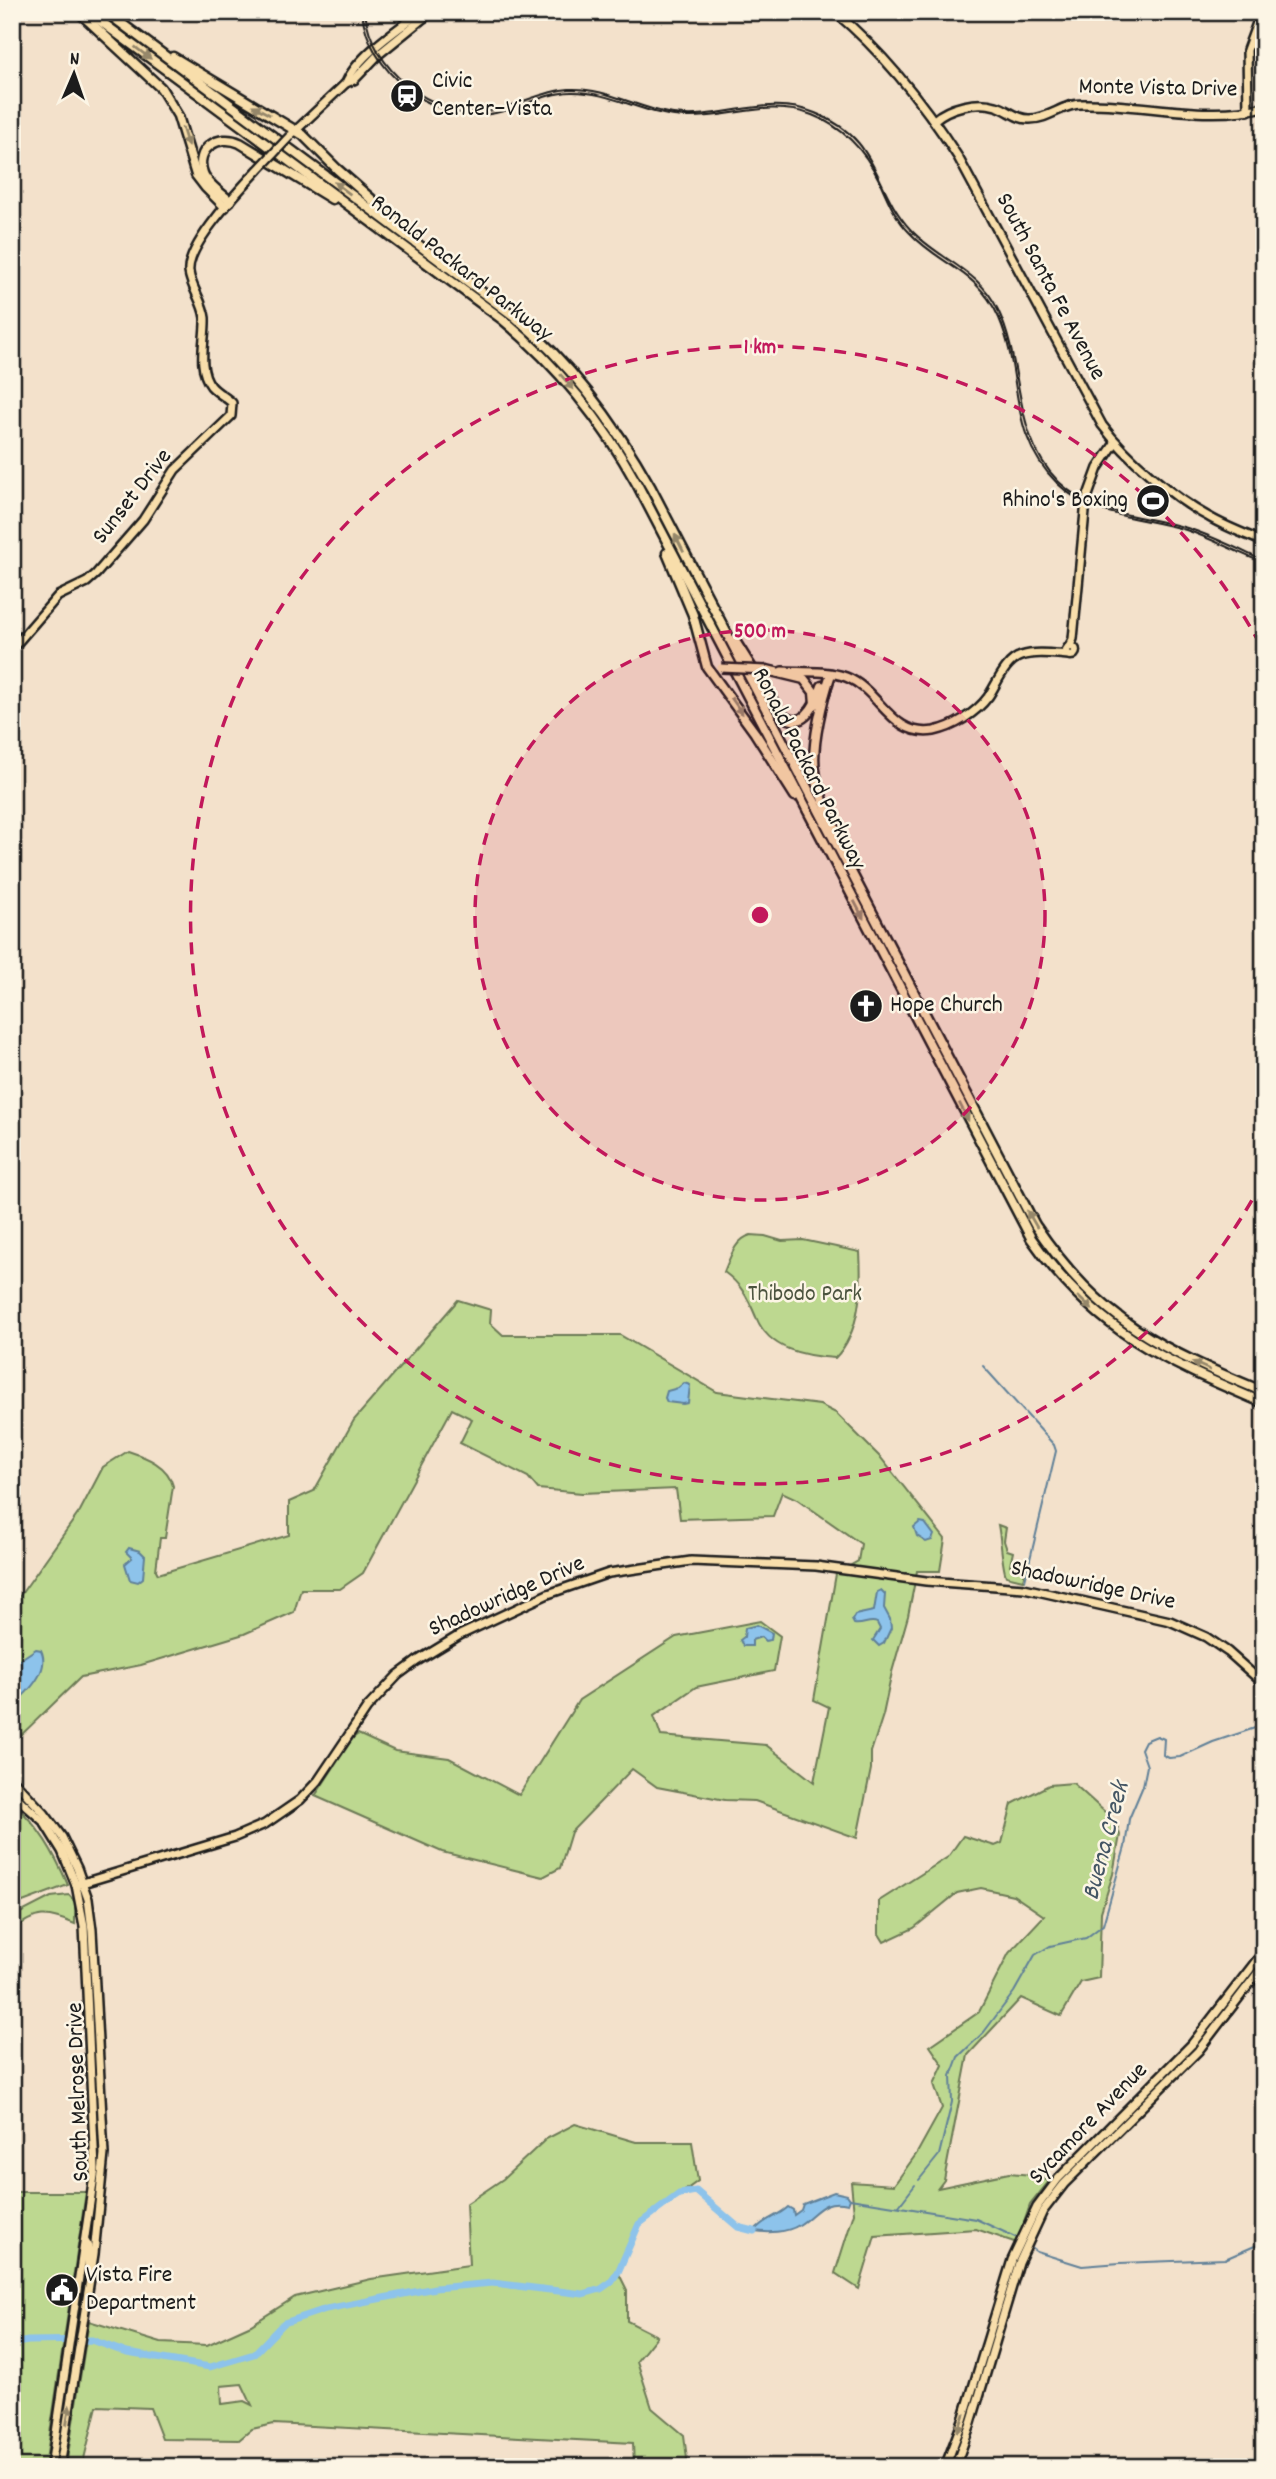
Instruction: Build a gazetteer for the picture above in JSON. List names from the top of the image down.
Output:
{
  "streets": {
    "highway": ["Ronald Packard Parkway"],
    "main road": [
      "Monte Vista Drive",
      "South Santa Fe Avenue",
      "Sunset Drive",
      "Shadowridge Drive",
      "South Melrose Drive",
      "Sycamore Avenue"
    ]
  },
  "crossings": [
    ["Monte Vista Drive", "South Santa Fe Avenue"],
    ["Shadowridge Drive", "South Melrose Drive"]
  ],
  "water": ["Buena Creek"],
  "parks": ["Thibodo Park"],
  "places": {
    "station": ["Civic Center–Vista"],
    "sports": ["Rhino's Boxing"],
    "church": ["Hope Church"],
    "public building": ["Vista Fire Department"]
  },
  "north": "top",
  "rings": ["1 km", "500 m"]
}
